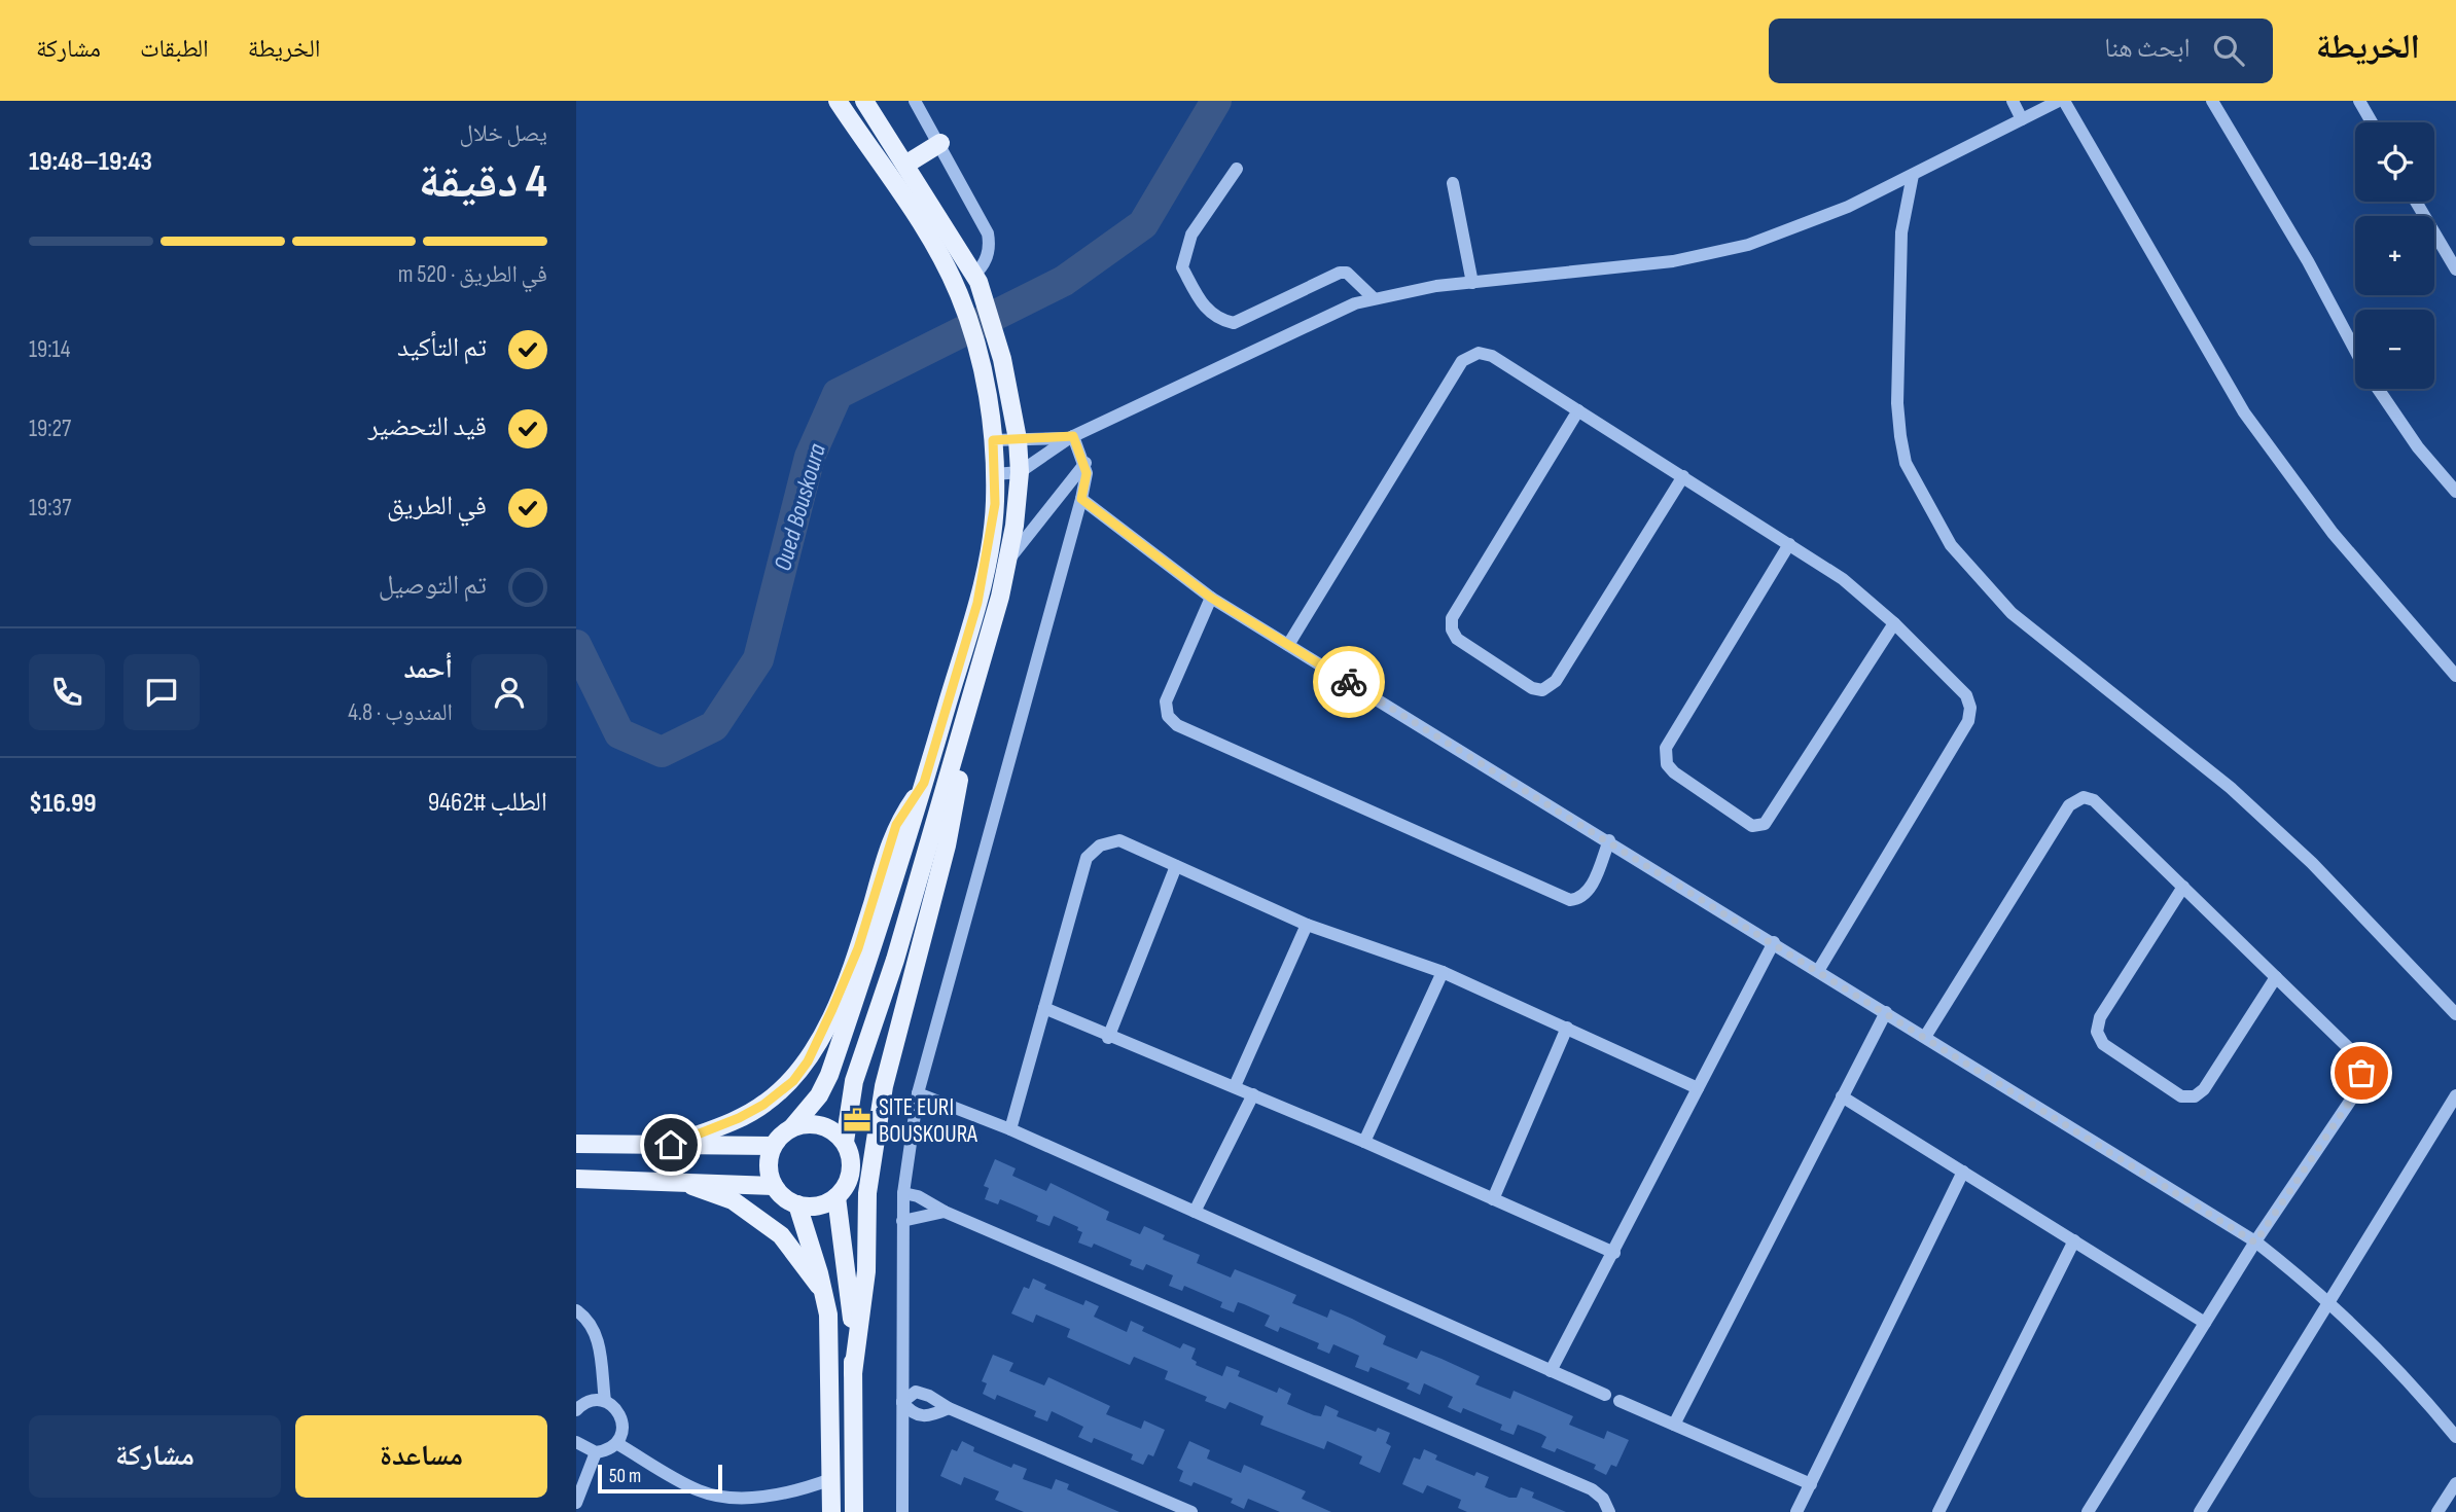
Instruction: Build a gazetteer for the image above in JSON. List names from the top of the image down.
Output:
{
  "water": ["Oued Bouskoura"],
  "places": {
    "office": ["SITE EURI BOUSKOURA"]
  },
  "scale_bar": "50 m",
  "page": {
    "header": "الخريطة",
    "search": "ابحث هنا",
    "nav": ["الخريطة", "الطبقات", "مشاركة"],
    "heading": ["4 دقيقة", "يصل خلال", "19:43–19:48"],
    "panel": [
      "أحمد",
      "المندوب · 4.8",
      "الطلب #9462",
      "$16.99"
    ],
    "map_buttons": ["+", "−"],
    "bar": "في الطريق · 520 m",
    "list": [
      ["تم التأكيد", "19:14"],
      ["قيد التحضير", "19:27"],
      ["في الطريق", "19:37"],
      "تم التوصيل"
    ],
    "buttons": ["مساعدة", "مشاركة"],
    "scale": "50 m"
  }
}
